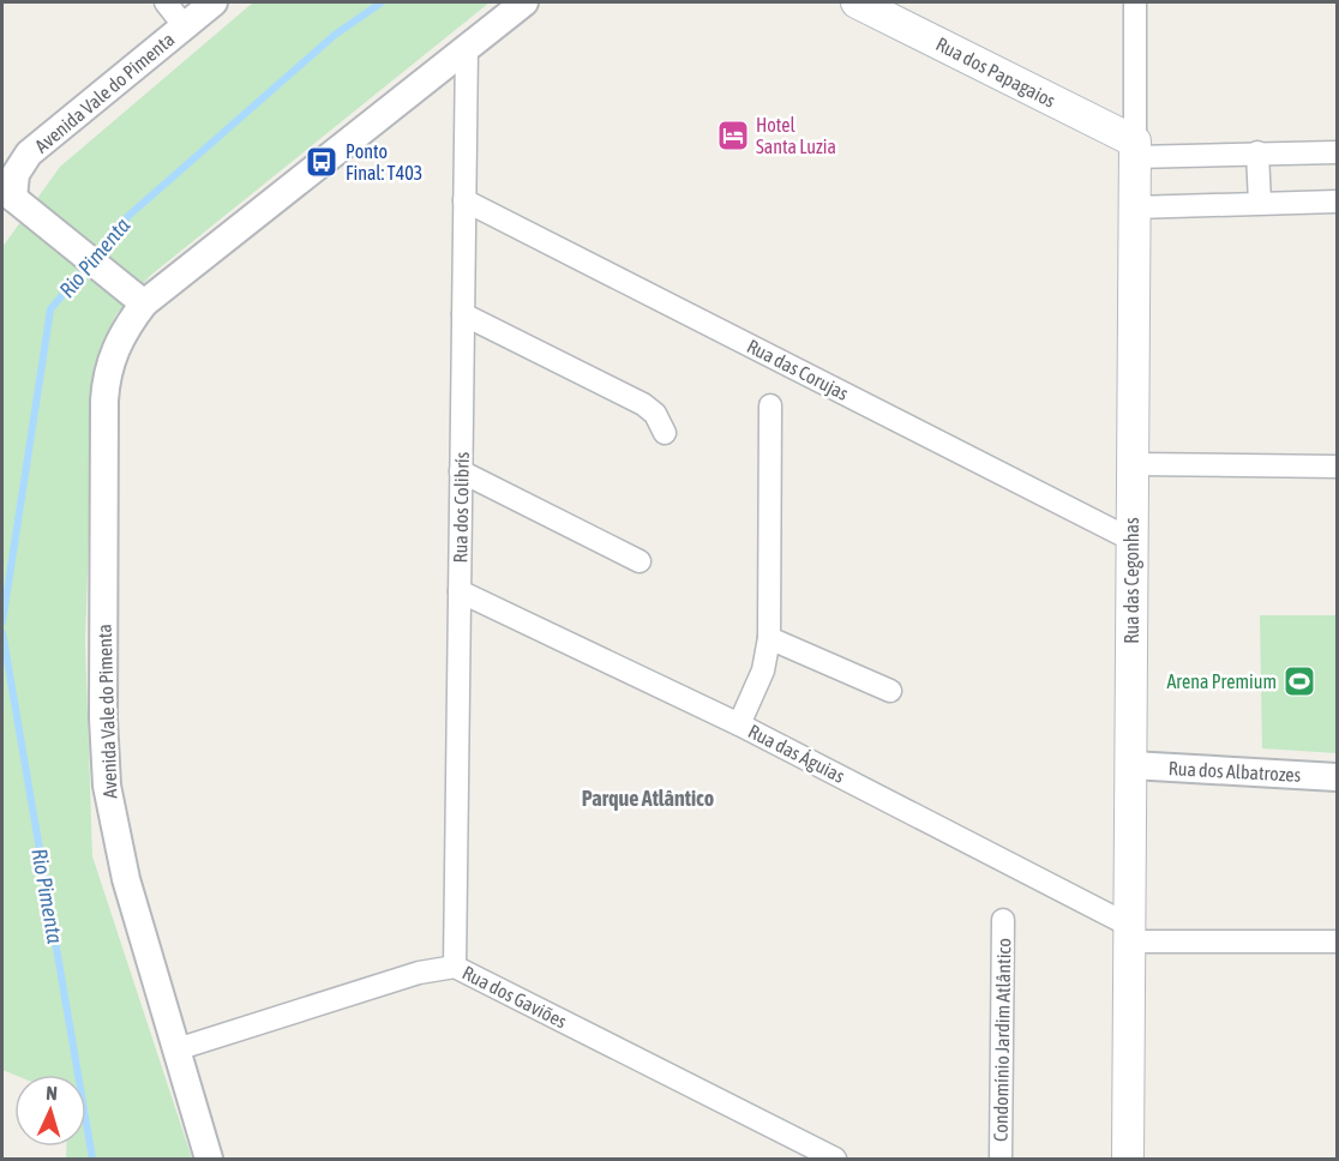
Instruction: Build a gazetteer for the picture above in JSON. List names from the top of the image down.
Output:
{
  "streets": {
    "main road": ["Rua dos Papagaios", "Rua das Cegonhas"],
    "street": [
      "Avenida Vale do Pimenta",
      "Rua das Corujas",
      "Rua dos Colibrís",
      "Rua das Águias",
      "Rua dos Albatrozes",
      "Rua dos Gaviões",
      "Condomínio Jardim Atlântico"
    ]
  },
  "crossings": [
    ["Rua dos Papagaios", "Rua das Cegonhas"],
    ["Avenida Vale do Pimenta", "Rua dos Colibrís"],
    ["Avenida Vale do Pimenta", "Rua dos Gaviões"],
    ["Rua das Corujas", "Rua dos Colibrís"],
    ["Rua das Corujas", "Rua das Cegonhas"],
    ["Rua dos Colibrís", "Rua das Águias"],
    ["Rua dos Colibrís", "Rua dos Gaviões"],
    ["Rua das Cegonhas", "Rua das Águias"],
    ["Rua das Cegonhas", "Rua dos Albatrozes"]
  ],
  "districts": ["Parque Atlântico"],
  "water": ["Rio Pimenta"],
  "places": {
    "hotel": ["Hotel Santa Luzia"],
    "bus stop": ["Ponto Final: T403"],
    "sports": ["Arena Premium"]
  },
  "north": "top"
}
